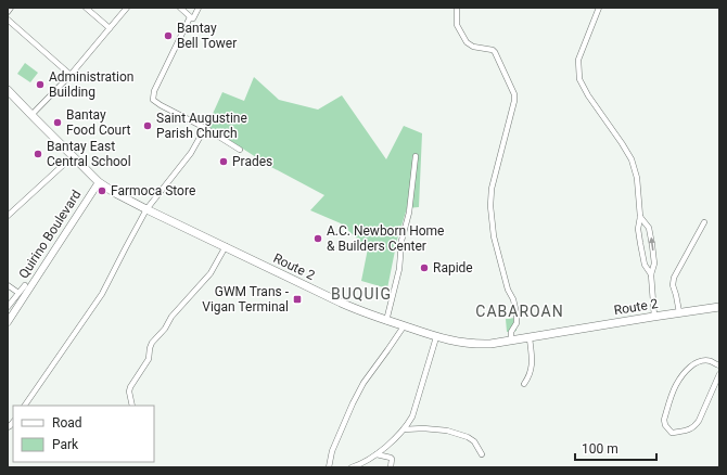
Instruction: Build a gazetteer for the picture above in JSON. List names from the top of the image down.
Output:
{
  "streets": {
    "highway": ["Route 2"],
    "main road": ["Quirino Boulevard"]
  },
  "crossings": [
    ["Quirino Boulevard", "Route 2"]
  ],
  "districts": ["BUQUIG", "CABAROAN"],
  "places": {
    "other": [
      "Bantay Bell Tower",
      "Administration Building",
      "Bantay Food Court",
      "Saint Augustine Parish Church",
      "Bantay East Central School",
      "Prades",
      "Farmoca Store",
      "A.C. Newborn Home & Builders Center",
      "Rapide"
    ],
    "transit": ["GWM Trans - Vigan Terminal"]
  },
  "legend": ["Road", "Park"],
  "scale_bar": "100 m"
}
